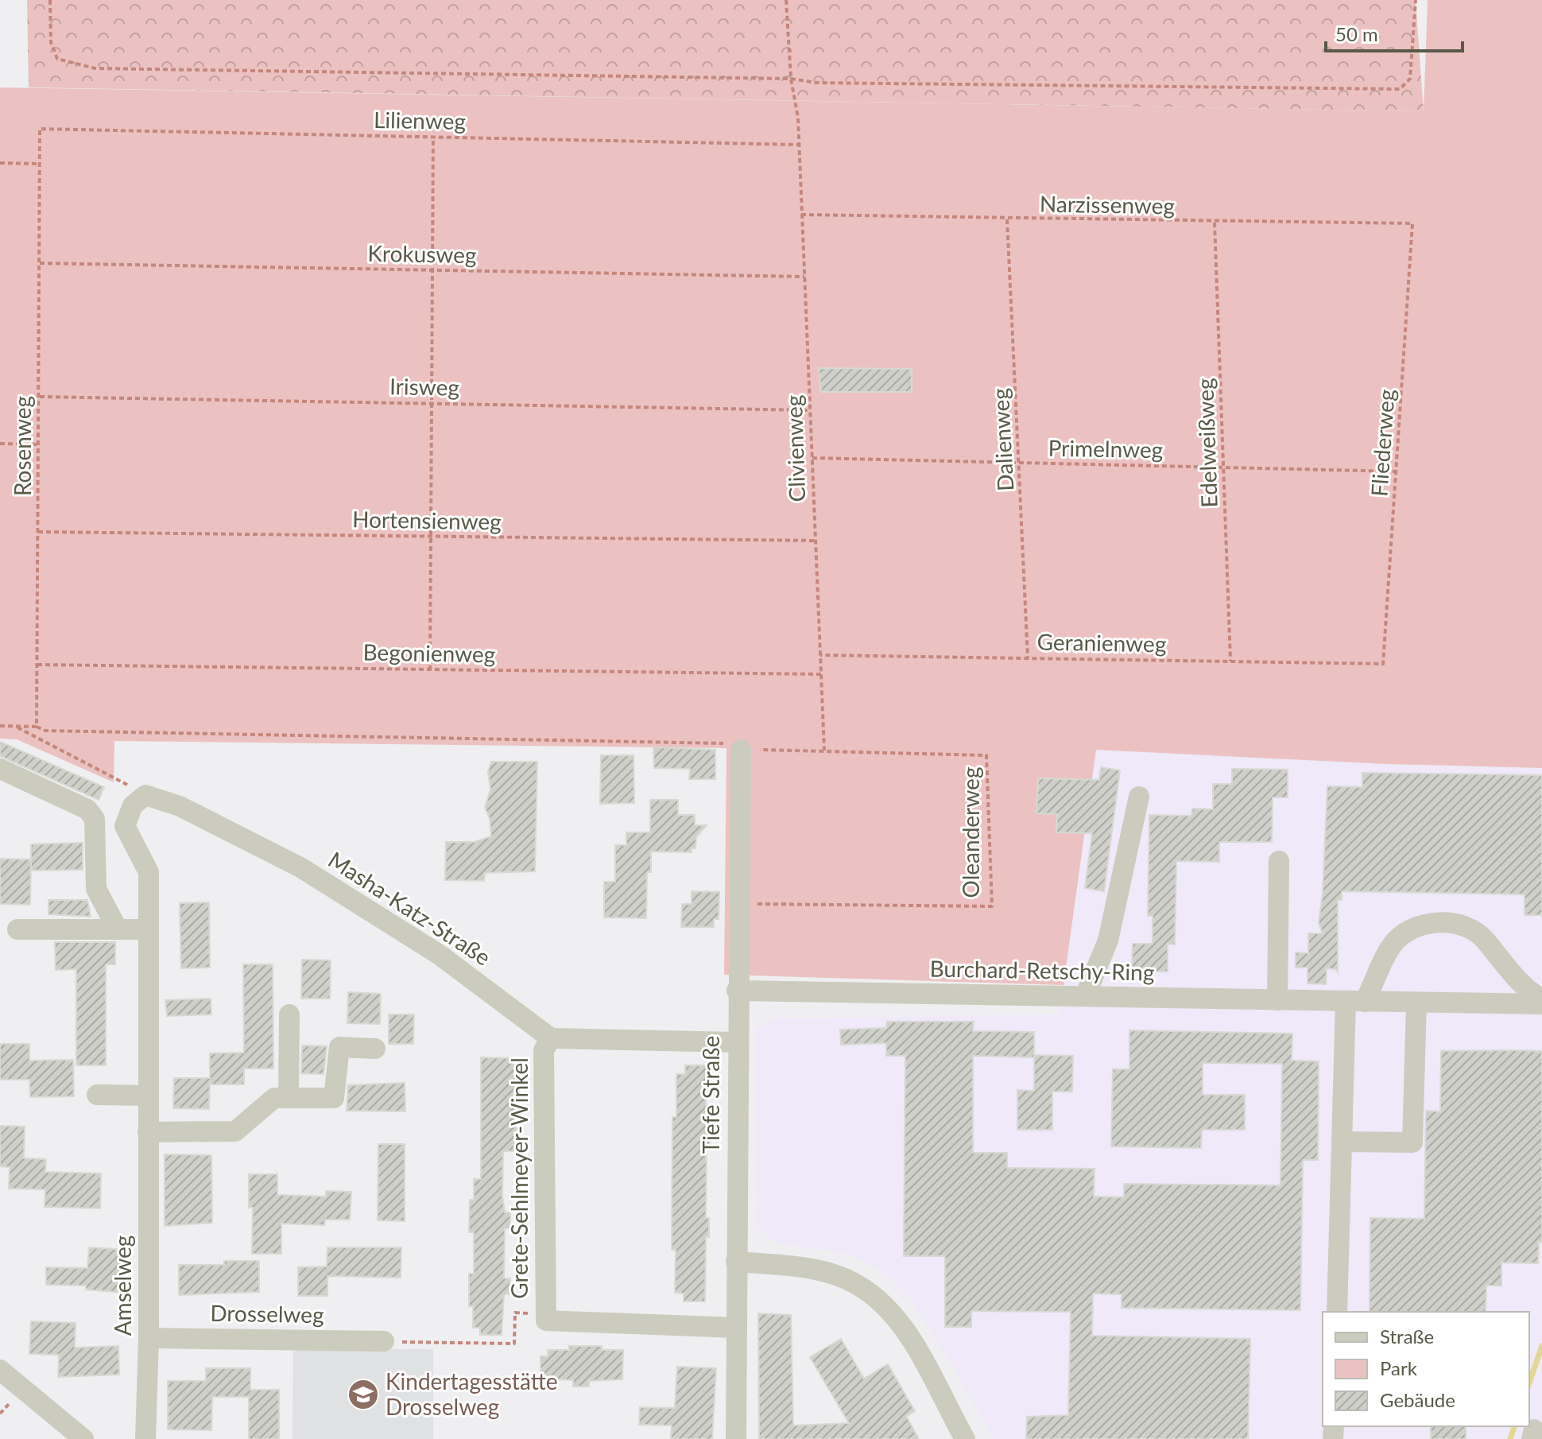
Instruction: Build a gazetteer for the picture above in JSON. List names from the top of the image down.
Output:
{
  "streets": {
    "street": [
      "Masha-Katz-Straße",
      "Burchard-Retschy-Ring",
      "Tiefe Straße",
      "Grete-Sehlmeyer-Winkel",
      "Amselweg",
      "Drosselweg"
    ],
    "path": [
      "Lilienweg",
      "Narzissenweg",
      "Krokusweg",
      "Irisweg",
      "Dalienweg",
      "Edelweißweg",
      "Fliederweg",
      "Rosenweg",
      "Clivienweg",
      "Primelnweg",
      "Hortensienweg",
      "Geranienweg",
      "Begonienweg",
      "Oleanderweg"
    ]
  },
  "crossings": [
    ["Lilienweg", "Rosenweg"],
    ["Lilienweg", "Clivienweg"],
    ["Narzissenweg", "Dalienweg"],
    ["Narzissenweg", "Edelweißweg"],
    ["Narzissenweg", "Fliederweg"],
    ["Narzissenweg", "Clivienweg"],
    ["Krokusweg", "Rosenweg"],
    ["Krokusweg", "Clivienweg"],
    ["Irisweg", "Rosenweg"],
    ["Irisweg", "Clivienweg"],
    ["Dalienweg", "Primelnweg"],
    ["Dalienweg", "Geranienweg"],
    ["Edelweißweg", "Primelnweg"],
    ["Edelweißweg", "Geranienweg"],
    ["Fliederweg", "Primelnweg"],
    ["Fliederweg", "Geranienweg"],
    ["Rosenweg", "Hortensienweg"],
    ["Rosenweg", "Begonienweg"],
    ["Rosenweg", "Oleanderweg"],
    ["Clivienweg", "Primelnweg"],
    ["Clivienweg", "Hortensienweg"],
    ["Clivienweg", "Geranienweg"],
    ["Clivienweg", "Begonienweg"],
    ["Clivienweg", "Oleanderweg"],
    ["Oleanderweg", "Tiefe Straße"],
    ["Masha-Katz-Straße", "Grete-Sehlmeyer-Winkel"],
    ["Masha-Katz-Straße", "Amselweg"],
    ["Burchard-Retschy-Ring", "Tiefe Straße"],
    ["Tiefe Straße", "Grete-Sehlmeyer-Winkel"],
    ["Amselweg", "Drosselweg"]
  ],
  "places": {
    "school or university": ["Kindertagesstätte Drosselweg"]
  },
  "legend": ["Straße", "Park", "Gebäude"],
  "scale_bar": "50 m"
}
